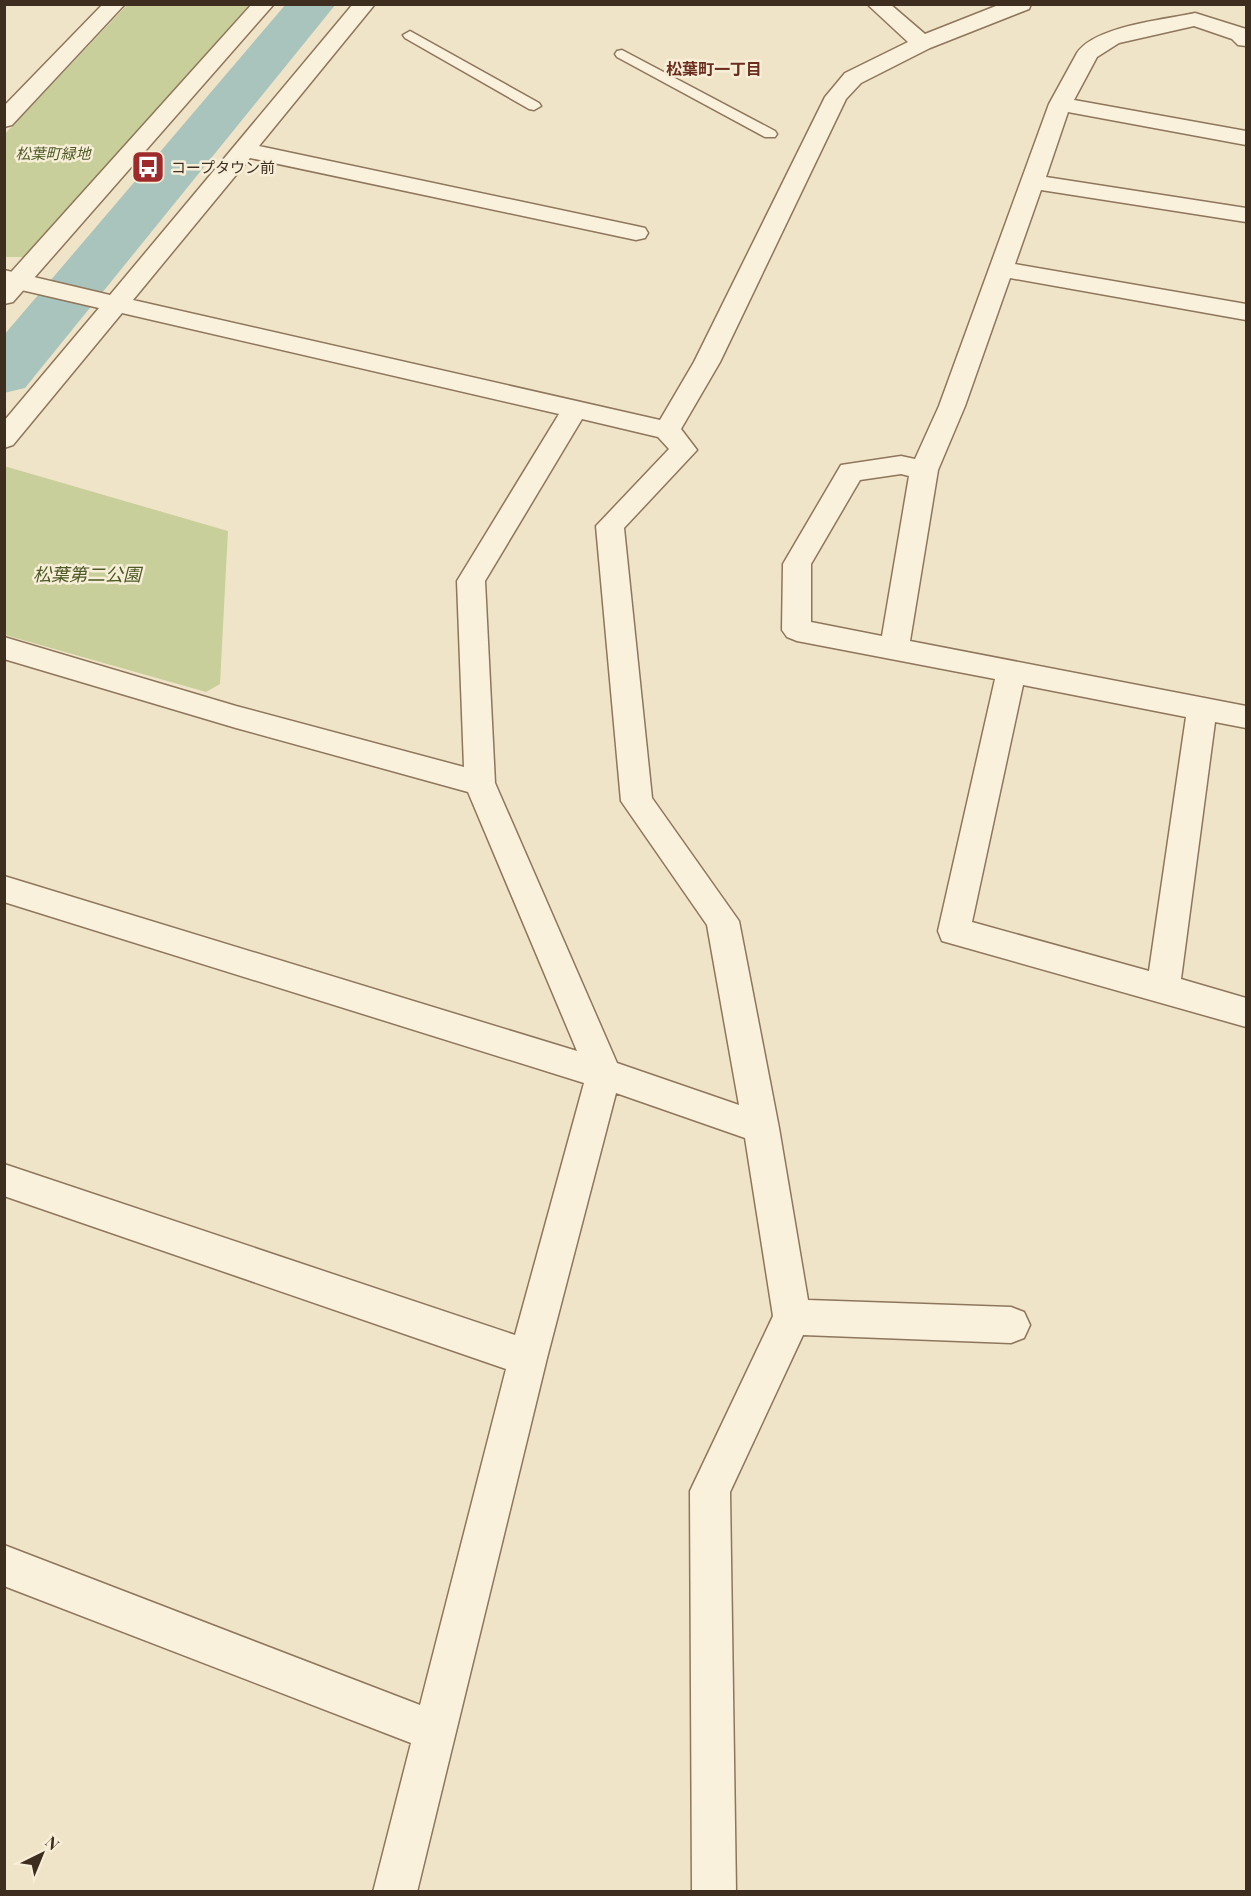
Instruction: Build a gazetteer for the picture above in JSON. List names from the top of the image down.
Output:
{
  "districts": ["松葉町一丁目"],
  "parks": ["松葉町緑地", "松葉第二公園"],
  "places": {
    "bus stop": ["コープタウン前"]
  },
  "north": "top right"
}
